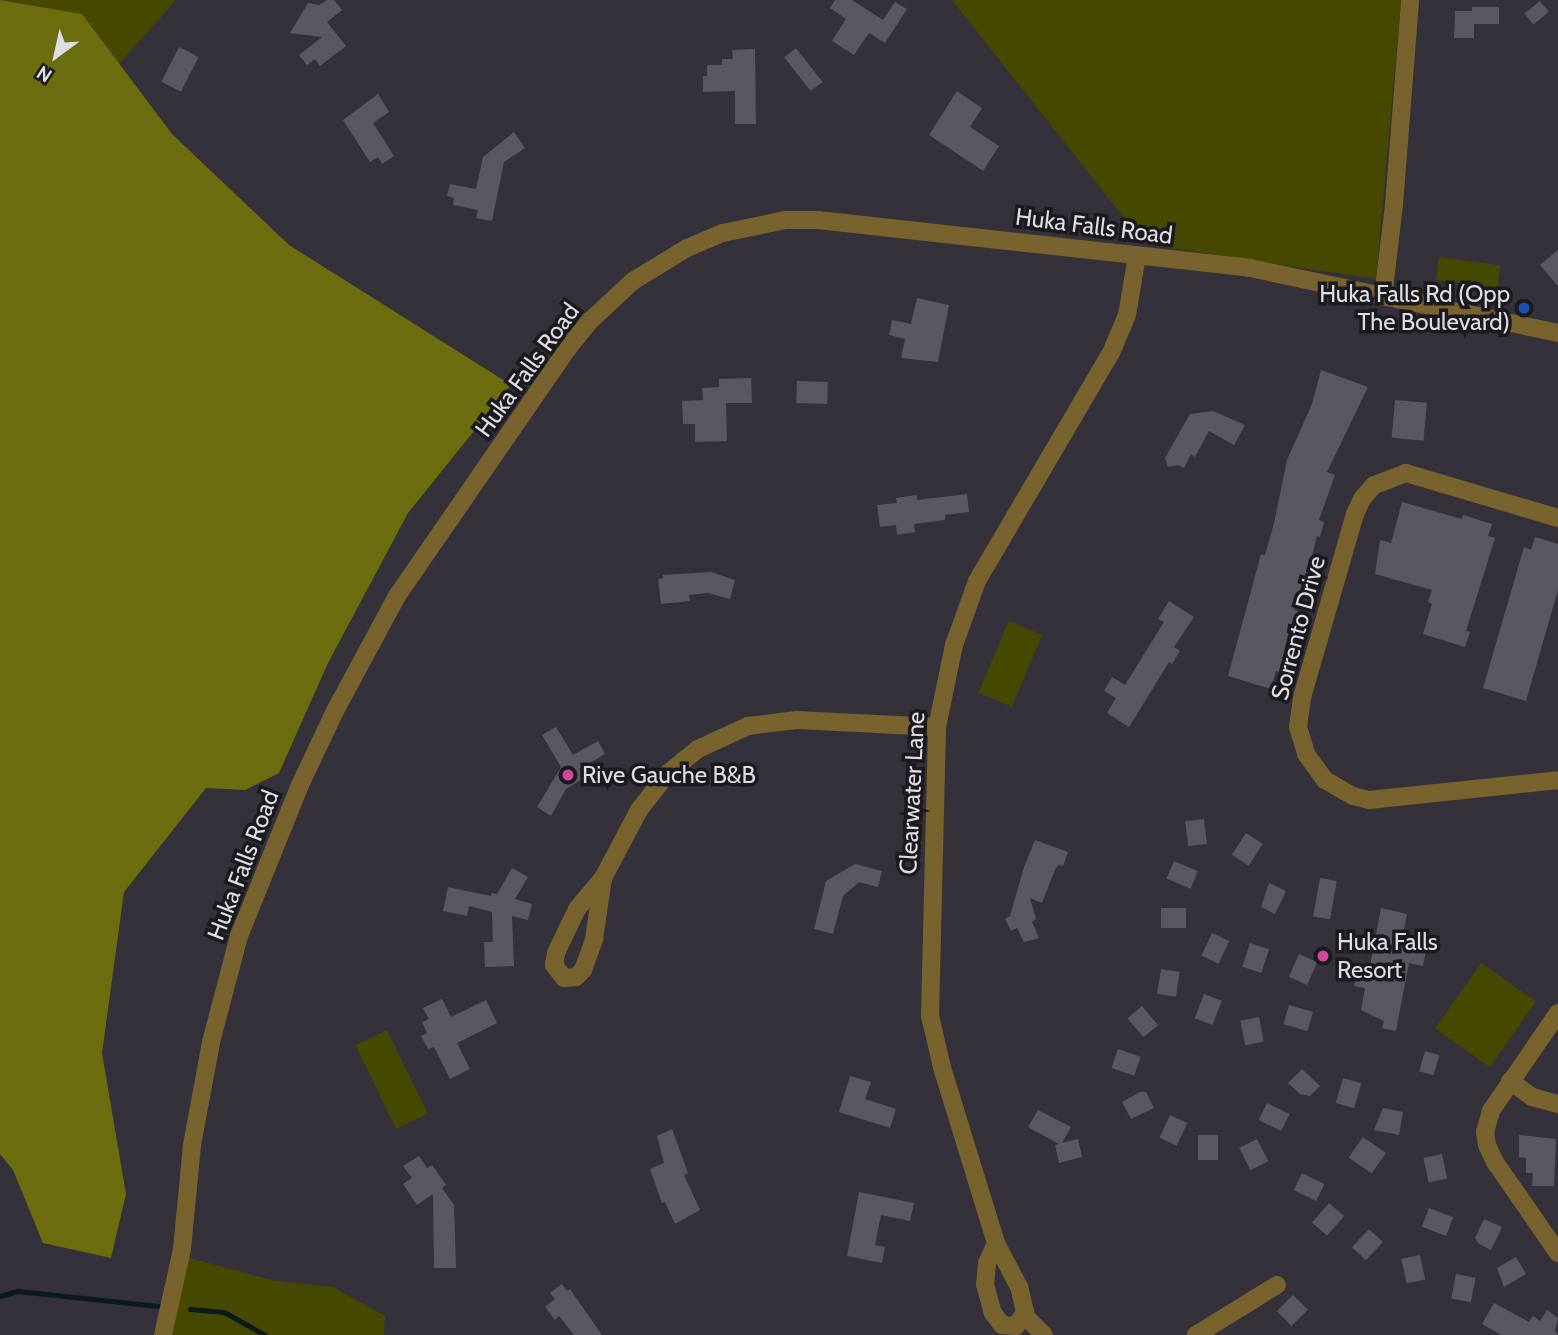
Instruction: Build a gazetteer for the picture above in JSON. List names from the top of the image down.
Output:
{
  "streets": {
    "street": ["Huka Falls Road", "Sorrento Drive", "Clearwater Lane"]
  },
  "crossings": [
    ["Huka Falls Road", "Clearwater Lane"]
  ],
  "places": ["Huka Falls Rd (Opp The Boulevard)", "Rive Gauche B&B", "Huka Falls Resort"],
  "north": "bottom left"
}
